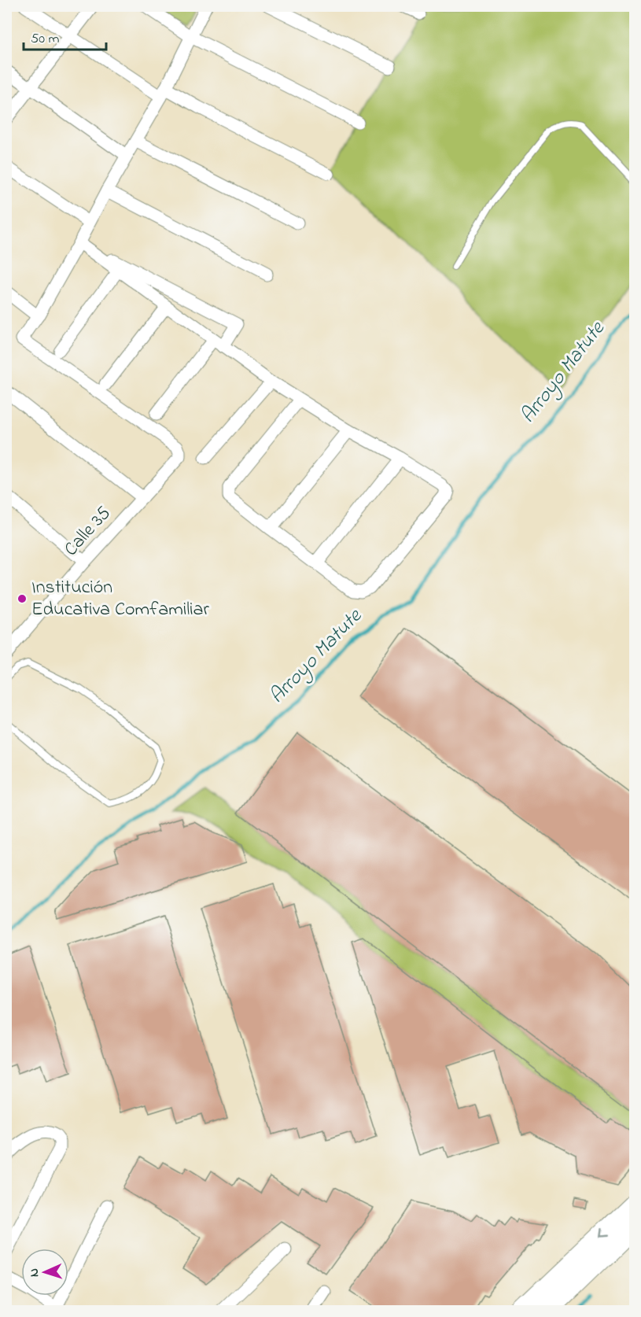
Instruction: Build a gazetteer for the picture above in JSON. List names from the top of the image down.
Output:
{
  "streets": {
    "street": ["Calle 35"]
  },
  "water": ["Arroyo Matute"],
  "places": ["Institución Educativa Comfamiliar"],
  "scale_bar": "50 m",
  "north": "left"
}
